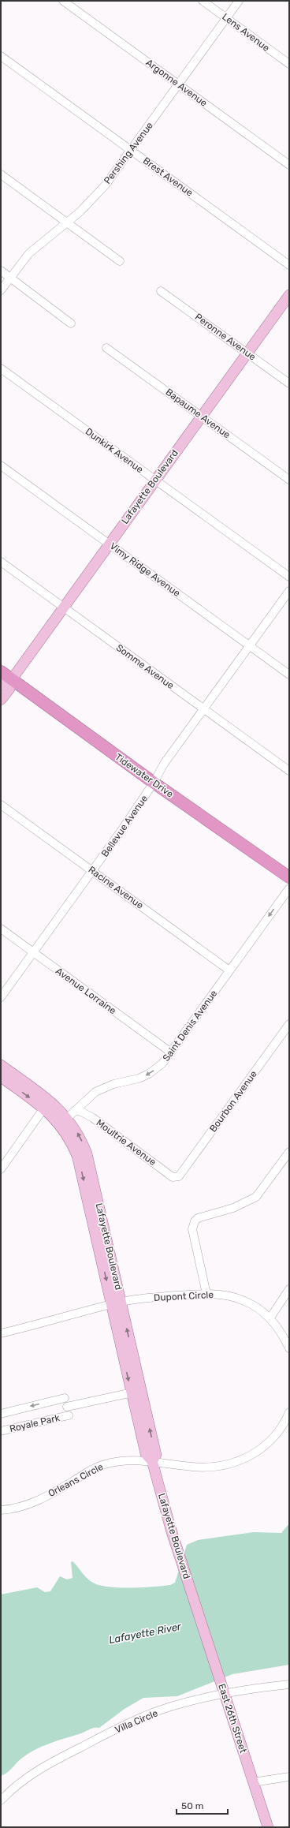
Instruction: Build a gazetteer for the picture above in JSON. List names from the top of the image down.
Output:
{
  "streets": {
    "highway": ["Tidewater Drive"],
    "main road": ["Lafayette Boulevard", "East 26th Street"],
    "street": [
      "Lens Avenue",
      "Argonne Avenue",
      "Pershing Avenue",
      "Brest Avenue",
      "Peronne Avenue",
      "Bapaume Avenue",
      "Dunkirk Avenue",
      "Vimy Ridge Avenue",
      "Somme Avenue",
      "Bellevue Avenue",
      "Racine Avenue",
      "Avenue Lorraine",
      "Saint Denis Avenue",
      "Bourbon Avenue",
      "Moultrie Avenue",
      "Dupont Circle",
      "Royale Park",
      "Orleans Circle",
      "Villa Circle"
    ]
  },
  "crossings": [
    ["Lens Avenue", "Pershing Avenue"],
    ["Argonne Avenue", "Pershing Avenue"],
    ["Pershing Avenue", "Brest Avenue"],
    ["Peronne Avenue", "Lafayette Boulevard"],
    ["Bapaume Avenue", "Lafayette Boulevard"],
    ["Dunkirk Avenue", "Lafayette Boulevard"],
    ["Lafayette Boulevard", "Vimy Ridge Avenue"],
    ["Lafayette Boulevard", "Somme Avenue"],
    ["Lafayette Boulevard", "Tidewater Drive"],
    ["Lafayette Boulevard", "Saint Denis Avenue"],
    ["Lafayette Boulevard", "Moultrie Avenue"],
    ["Lafayette Boulevard", "Dupont Circle"],
    ["Lafayette Boulevard", "Orleans Circle"],
    ["Lafayette Boulevard", "East 26th Street"],
    ["Vimy Ridge Avenue", "Bellevue Avenue"],
    ["Somme Avenue", "Bellevue Avenue"],
    ["Tidewater Drive", "Bellevue Avenue"],
    ["Bellevue Avenue", "Racine Avenue"],
    ["Bellevue Avenue", "Avenue Lorraine"],
    ["Racine Avenue", "Saint Denis Avenue"],
    ["Avenue Lorraine", "Saint Denis Avenue"],
    ["Saint Denis Avenue", "Moultrie Avenue"],
    ["Bourbon Avenue", "Moultrie Avenue"],
    ["East 26th Street", "Villa Circle"]
  ],
  "one_way": ["Saint Denis Avenue"],
  "water": ["Lafayette River"],
  "scale_bar": "50 m"
}
